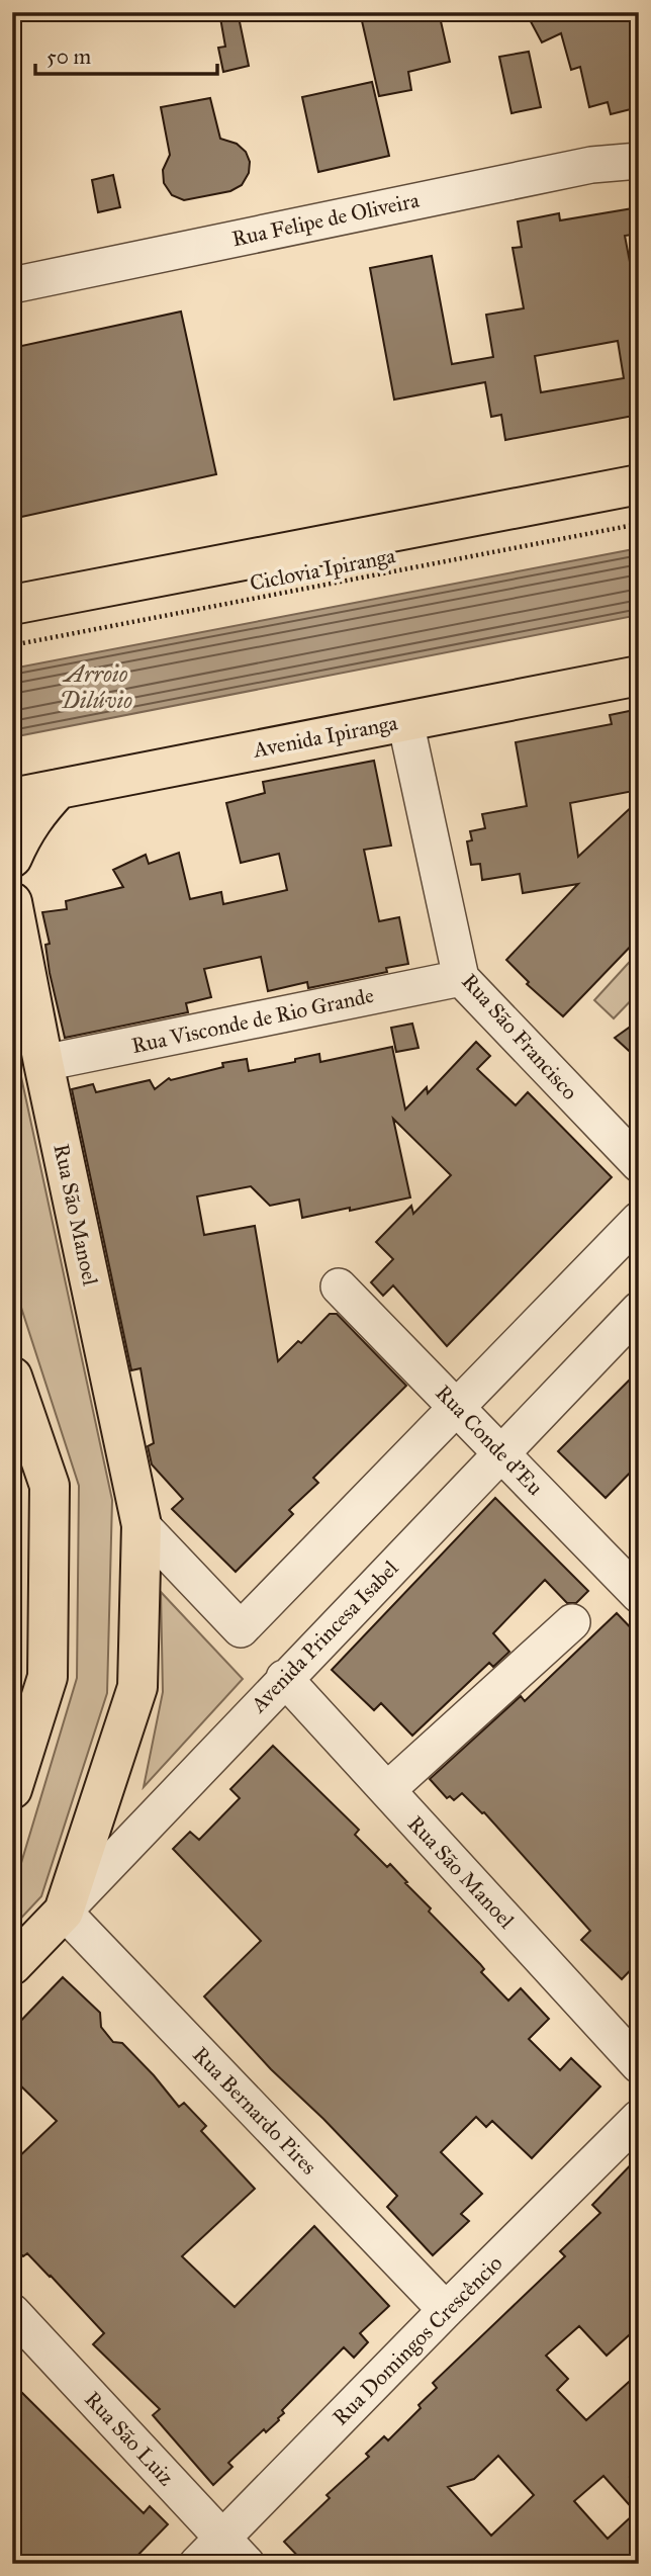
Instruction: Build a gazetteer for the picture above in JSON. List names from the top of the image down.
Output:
{
  "streets": {
    "main road": ["Avenida Ipiranga", "Rua São Manoel", "Avenida Princesa Isabel"],
    "street": [
      "Rua Felipe de Oliveira",
      "Rua Visconde de Rio Grande",
      "Rua São Francisco",
      "Rua Conde d'Eu",
      "Rua Bernardo Pires",
      "Rua Domingos Crescêncio",
      "Rua São Luiz"
    ],
    "path": ["Ciclovia Ipiranga"]
  },
  "crossings": [
    ["Avenida Ipiranga", "Rua São Francisco"],
    ["Rua Visconde de Rio Grande", "Rua São Francisco"],
    ["Rua Visconde de Rio Grande", "Rua São Manoel"],
    ["Rua São Manoel", "Avenida Princesa Isabel"],
    ["Rua São Manoel", "Rua Bernardo Pires"],
    ["Rua Conde d'Eu", "Avenida Princesa Isabel"],
    ["Avenida Princesa Isabel", "Rua Bernardo Pires"],
    ["Rua Bernardo Pires", "Rua Domingos Crescêncio"],
    ["Rua Domingos Crescêncio", "Rua São Luiz"]
  ],
  "water": ["Arroio Dilúvio"],
  "scale_bar": "50 m"
}
